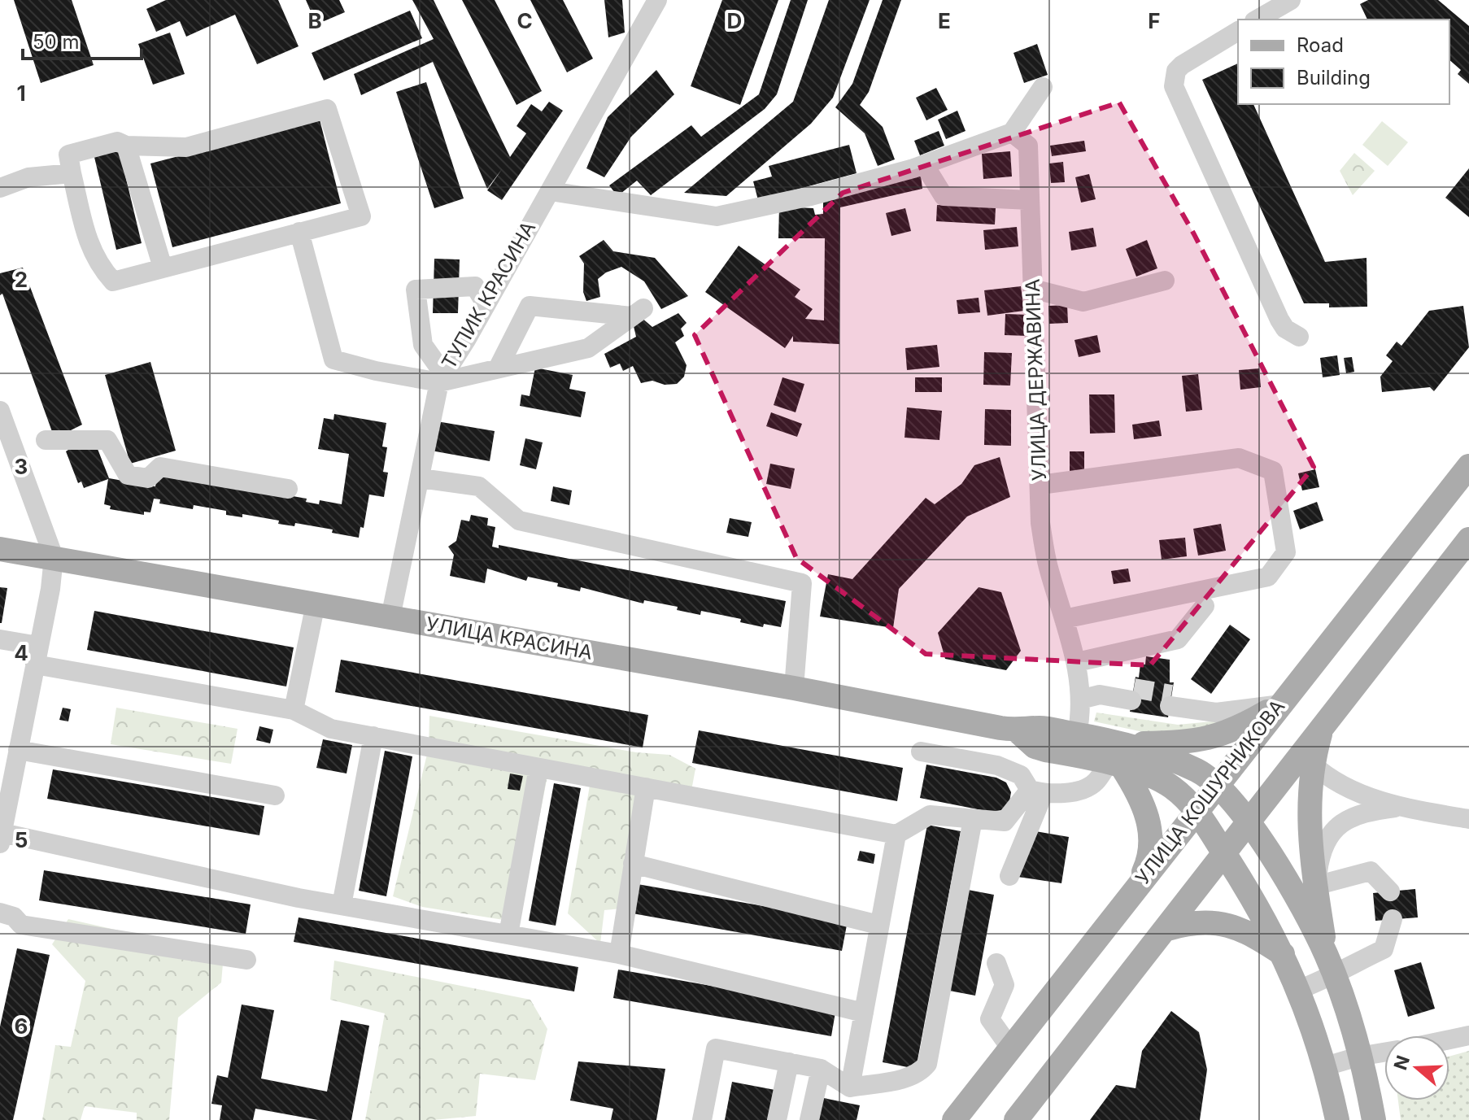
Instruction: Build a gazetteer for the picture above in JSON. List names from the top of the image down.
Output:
{
  "streets": {
    "main road": ["УЛИЦА КРАСИНА", "УЛИЦА КОШУРНИКОВА"],
    "street": ["ТУПИК КРАСИНА", "УЛИЦА ДЕРЖАВИНА"]
  },
  "crossings": [
    ["ТУПИК КРАСИНА", "УЛИЦА КРАСИНА"],
    ["УЛИЦА ДЕРЖАВИНА", "УЛИЦА КРАСИНА"],
    ["УЛИЦА КРАСИНА", "УЛИЦА КОШУРНИКОВА"]
  ],
  "legend": ["Road", "Building"],
  "scale_bar": "50 m",
  "north": "left",
  "grid": {
    "columns": [
      "B",
      "C",
      "D",
      "E",
      "F"
    ],
    "rows": [
      "1",
      "2",
      "3",
      "4",
      "5",
      "6"
    ]
  }
}
